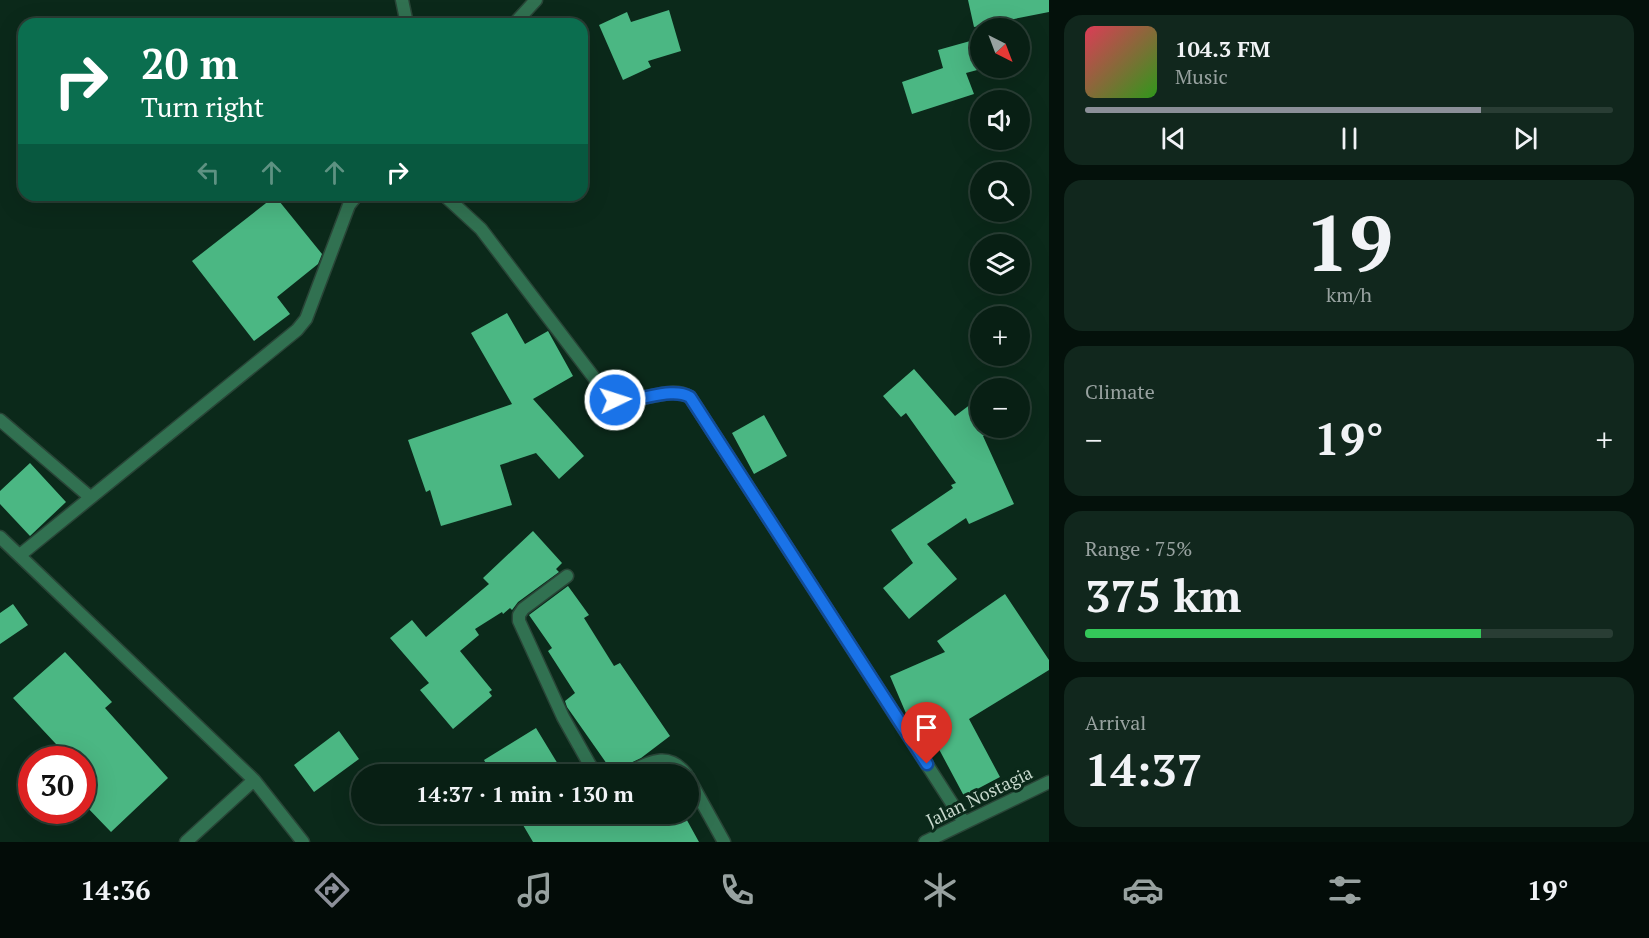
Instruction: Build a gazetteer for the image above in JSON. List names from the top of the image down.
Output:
{
  "streets": {
    "street": ["Jalan Nostagia"]
  },
  "north": "bottom right",
  "page": {
    "map_buttons": ["+", "−"],
    "turn": ["20 m", "Turn right"],
    "song": ["104.3 FM", "Music"],
    "tile": [
      ["19", "km/h"],
      "Climate",
      ["Range · 75%", "375 km"],
      ["Arrival", "14:37"]
    ],
    "heat": ["−", "19°", "+"],
    "limit": "30",
    "trip": "14:37 · 1 min · 130 m",
    "tabs": ["14:36", "19°"]
  }
}
